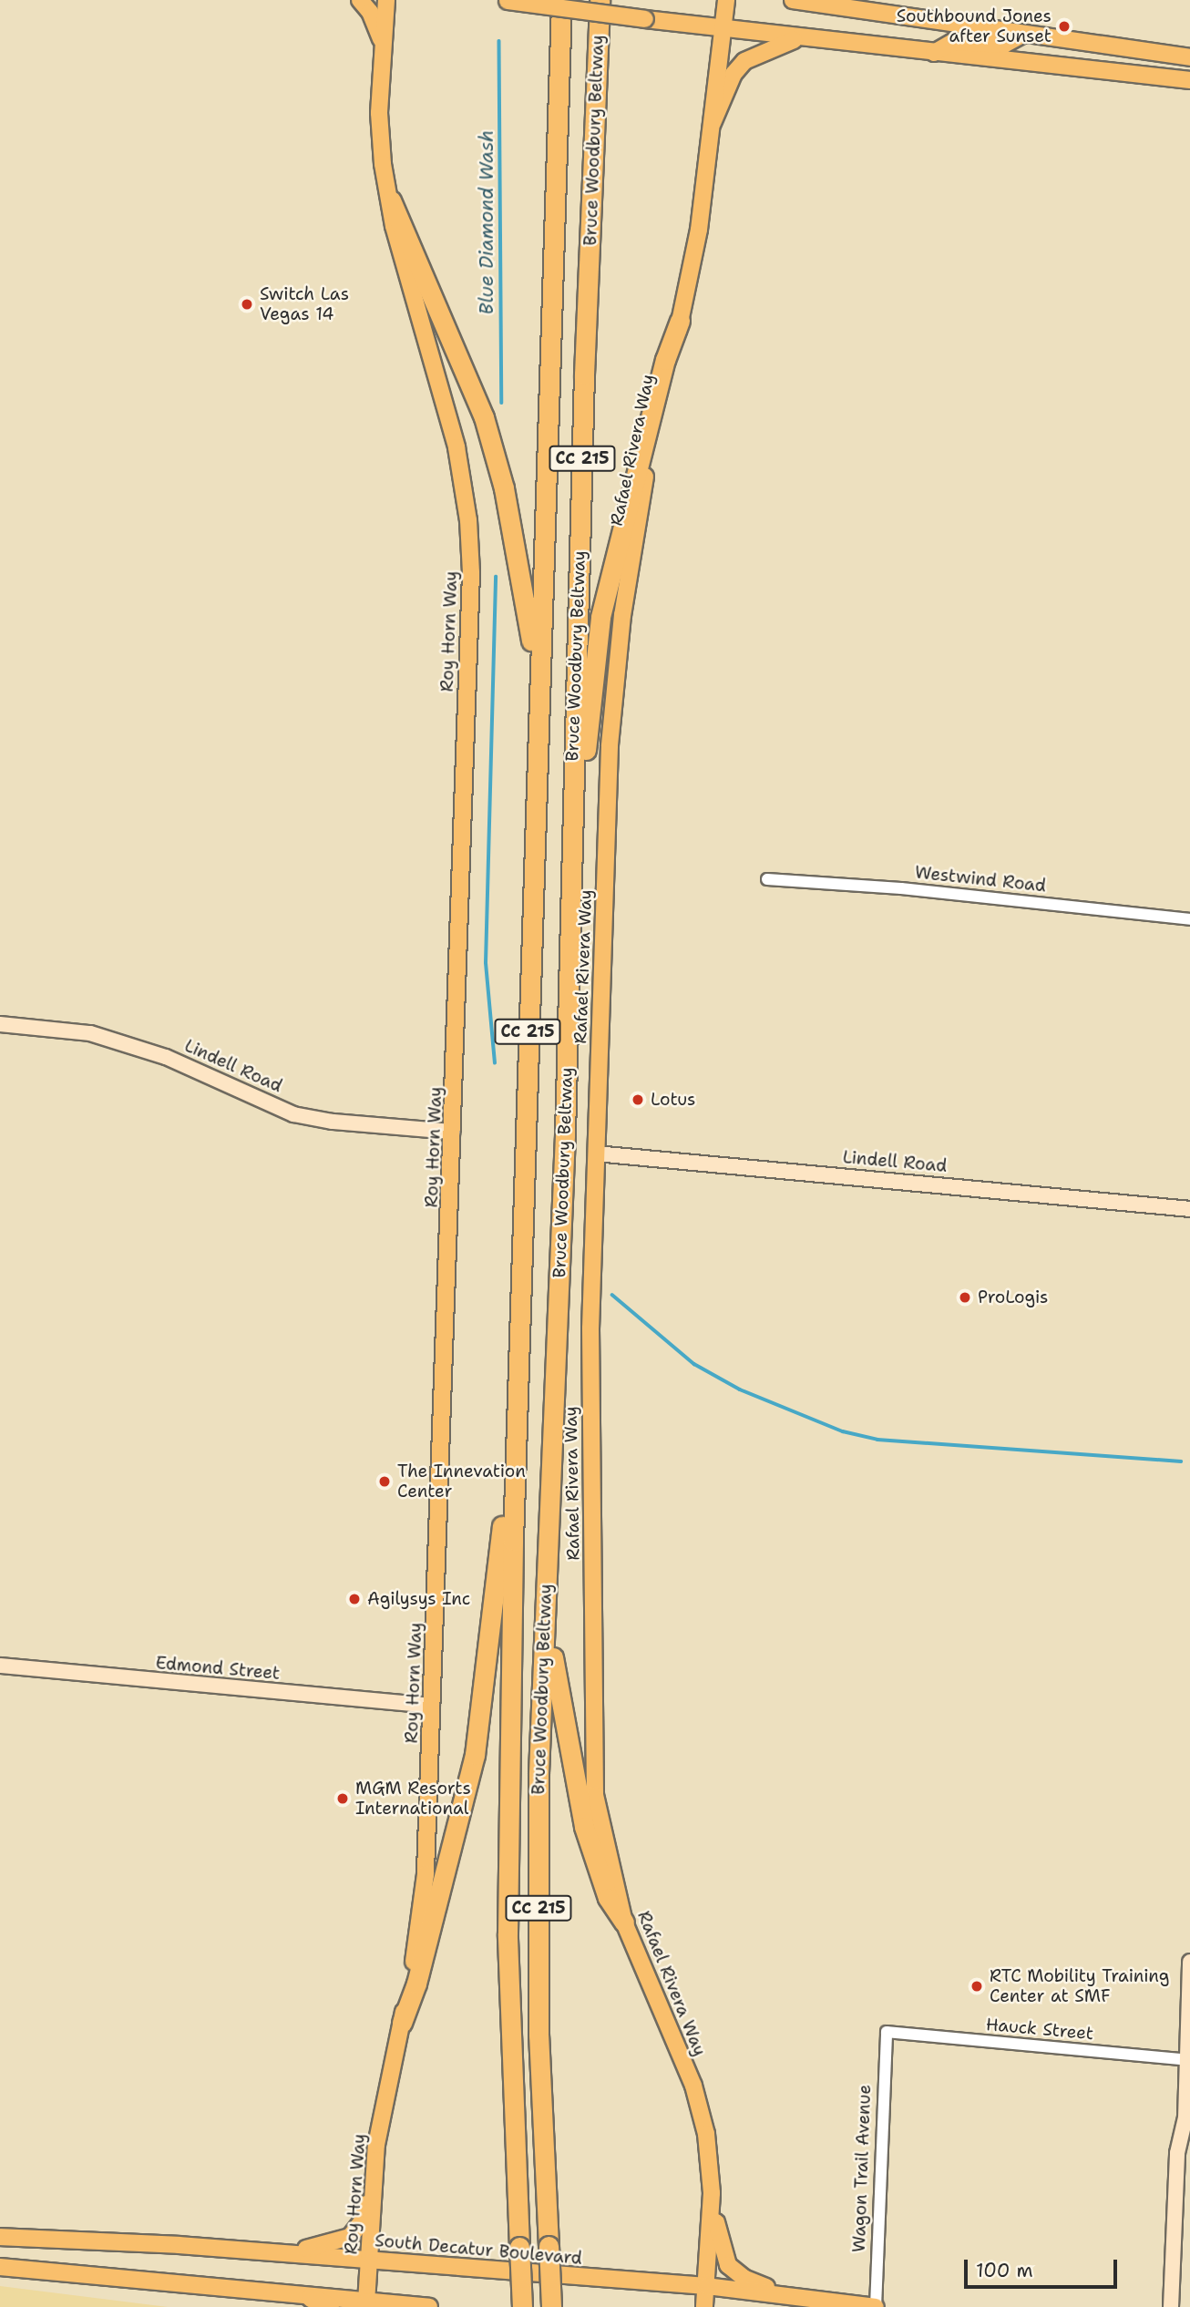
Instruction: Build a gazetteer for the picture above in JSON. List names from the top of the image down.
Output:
{
  "streets": {
    "highway": ["Bruce Woodbury Beltway", "CC 215"],
    "main road": ["Rafael Rivera Way", "Roy Horn Way", "South Decatur Boulevard"],
    "street": [
      "Westwind Road",
      "Lindell Road",
      "Edmond Street",
      "Hauck Street",
      "Wagon Trail Avenue"
    ]
  },
  "crossings": [
    ["Rafael Rivera Way", "Lindell Road"],
    ["Rafael Rivera Way", "South Decatur Boulevard"],
    ["Roy Horn Way", "Lindell Road"],
    ["Roy Horn Way", "Edmond Street"],
    ["Roy Horn Way", "South Decatur Boulevard"],
    ["Hauck Street", "Wagon Trail Avenue"],
    ["Wagon Trail Avenue", "South Decatur Boulevard"]
  ],
  "water": ["Blue Diamond Wash"],
  "places": [
    "Southbound Jones after Sunset",
    "Switch Las Vegas 14",
    "Lotus",
    "ProLogis",
    "The Innevation Center",
    "Agilysys Inc",
    "MGM Resorts International",
    "RTC Mobility Training Center at SMF"
  ],
  "scale_bar": "100 m"
}
